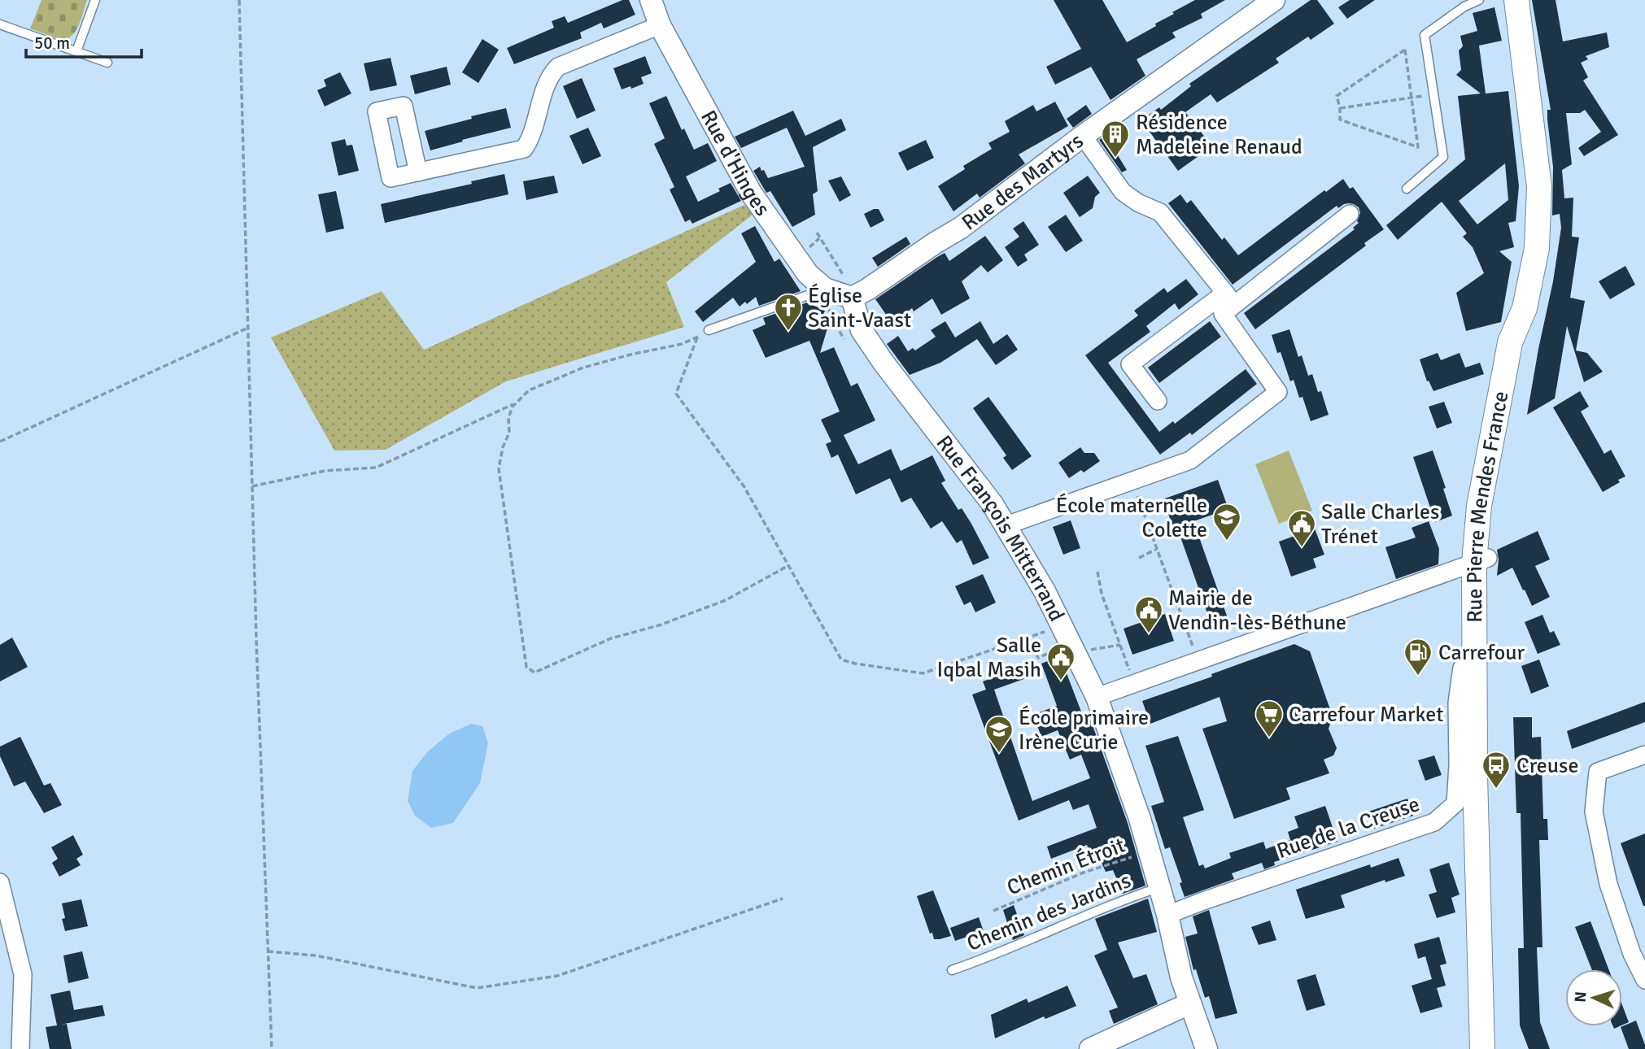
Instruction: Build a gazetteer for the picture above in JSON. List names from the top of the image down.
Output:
{
  "streets": {
    "main road": ["Rue Pierre Mendes France"],
    "street": [
      "Rue d'Hinges",
      "Rue des Martyrs",
      "Rue François Mitterrand",
      "Rue de la Creuse"
    ],
    "lane": ["Chemin des Jardins"],
    "path": ["Chemin Étroit"]
  },
  "crossings": [
    ["Rue d'Hinges", "Rue des Martyrs"],
    ["Rue d'Hinges", "Rue François Mitterrand"],
    ["Rue des Martyrs", "Rue François Mitterrand"],
    ["Rue Pierre Mendes France", "Rue de la Creuse"],
    ["Rue François Mitterrand", "Rue de la Creuse"],
    ["Rue François Mitterrand", "Chemin Étroit"],
    ["Rue François Mitterrand", "Chemin des Jardins"]
  ],
  "places": {
    "building": ["Résidence Madeleine Renaud"],
    "church": ["Église Saint-Vaast"],
    "school or university": ["École maternelle Colette", "École primaire Irène Curie"],
    "public building": ["Salle Charles Trénet", "Mairie de Vendin-lès-Béthune", "Salle Iqbal Masih"],
    "fuel station": ["Carrefour"],
    "supermarket": ["Carrefour Market"],
    "bus stop": ["Creuse"]
  },
  "scale_bar": "50 m",
  "north": "left"
}
